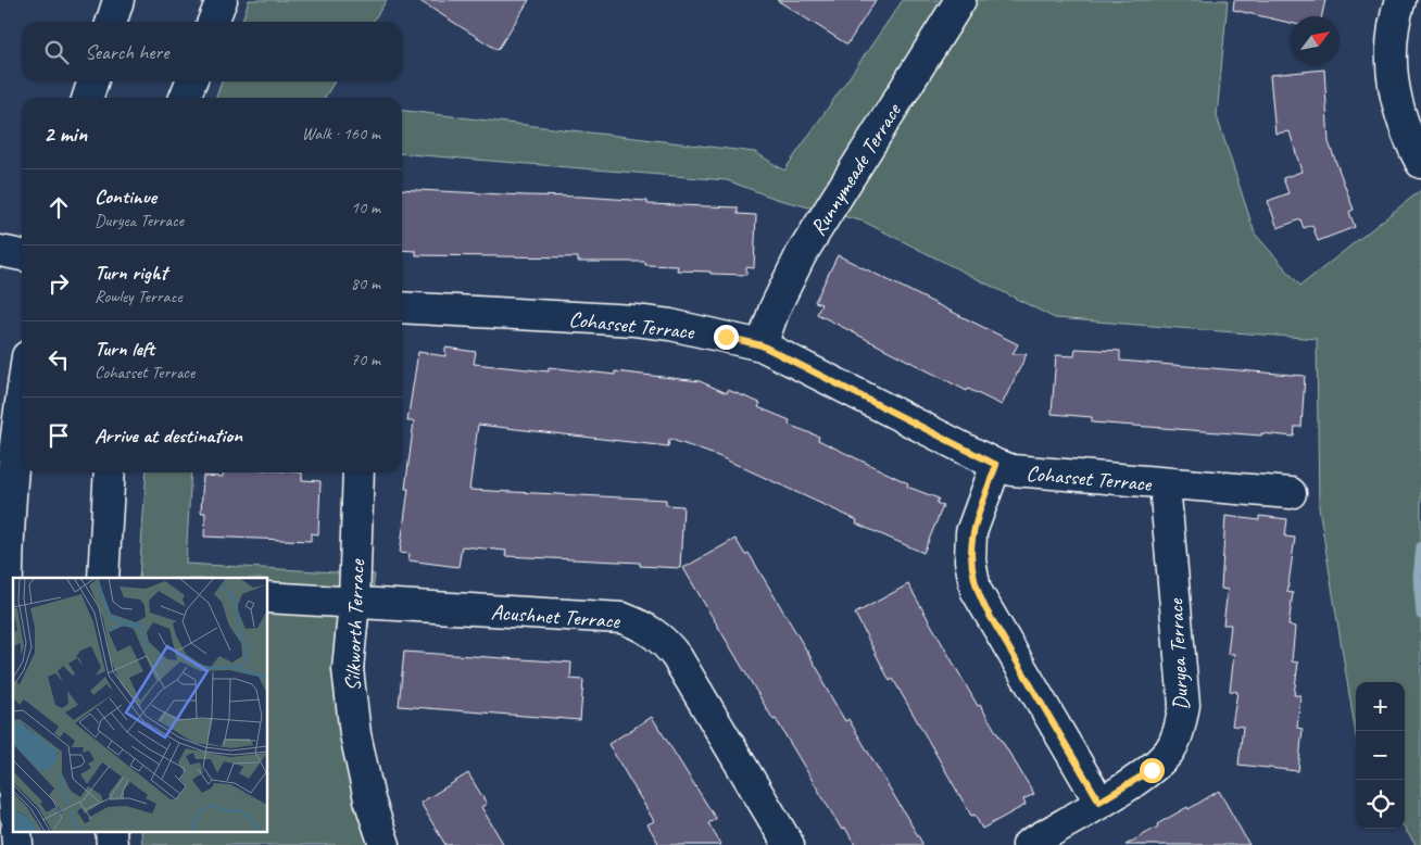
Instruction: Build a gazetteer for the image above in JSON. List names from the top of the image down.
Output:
{
  "streets": {
    "street": [
      "Runnymeade Terrace",
      "Cohasset Terrace",
      "Acushnet Terrace",
      "Silkworth Terrace",
      "Duryea Terrace"
    ]
  },
  "crossings": [
    ["Runnymeade Terrace", "Cohasset Terrace"],
    ["Cohasset Terrace", "Duryea Terrace"],
    ["Acushnet Terrace", "Silkworth Terrace"]
  ],
  "north": "top right",
  "page": {
    "search": "Search here",
    "heading": ["2 min", "Walk · 160 m"],
    "list": [
      ["Continue", "Duryea Terrace", "10 m"],
      ["Turn right", "Rowley Terrace", "80 m"],
      ["Turn left", "Cohasset Terrace", "70 m"],
      "Arrive at destination"
    ],
    "map_buttons": ["+", "−"]
  }
}
